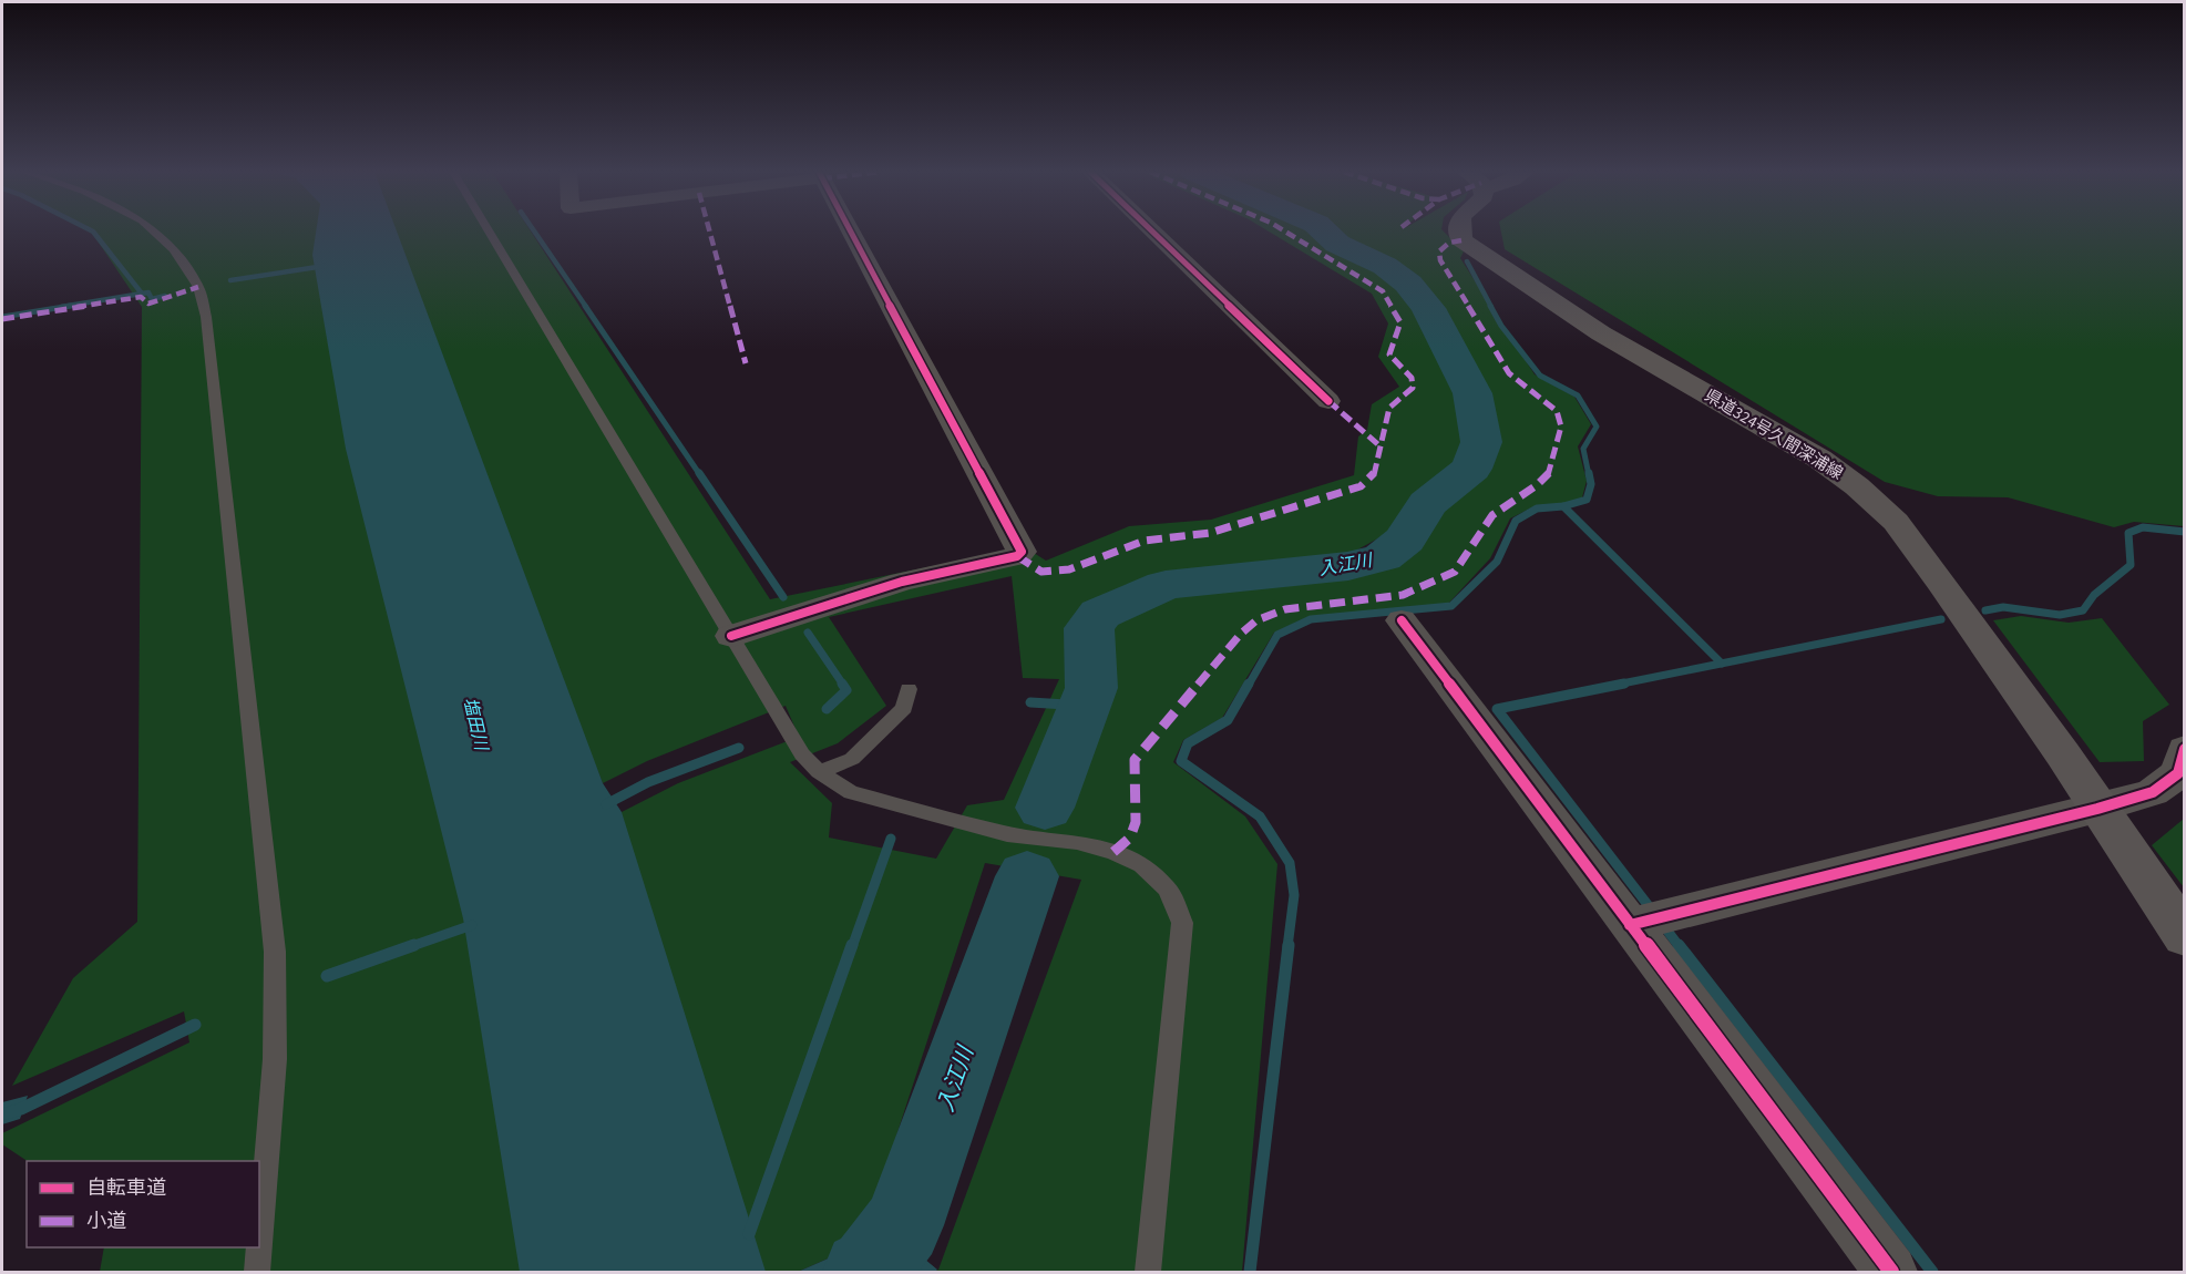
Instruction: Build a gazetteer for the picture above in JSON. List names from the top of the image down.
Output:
{
  "streets": {
    "main road": ["県道324号久間深浦線"]
  },
  "water": ["入江川", "塩田川"],
  "legend": ["自転車道", "小道"]
}
